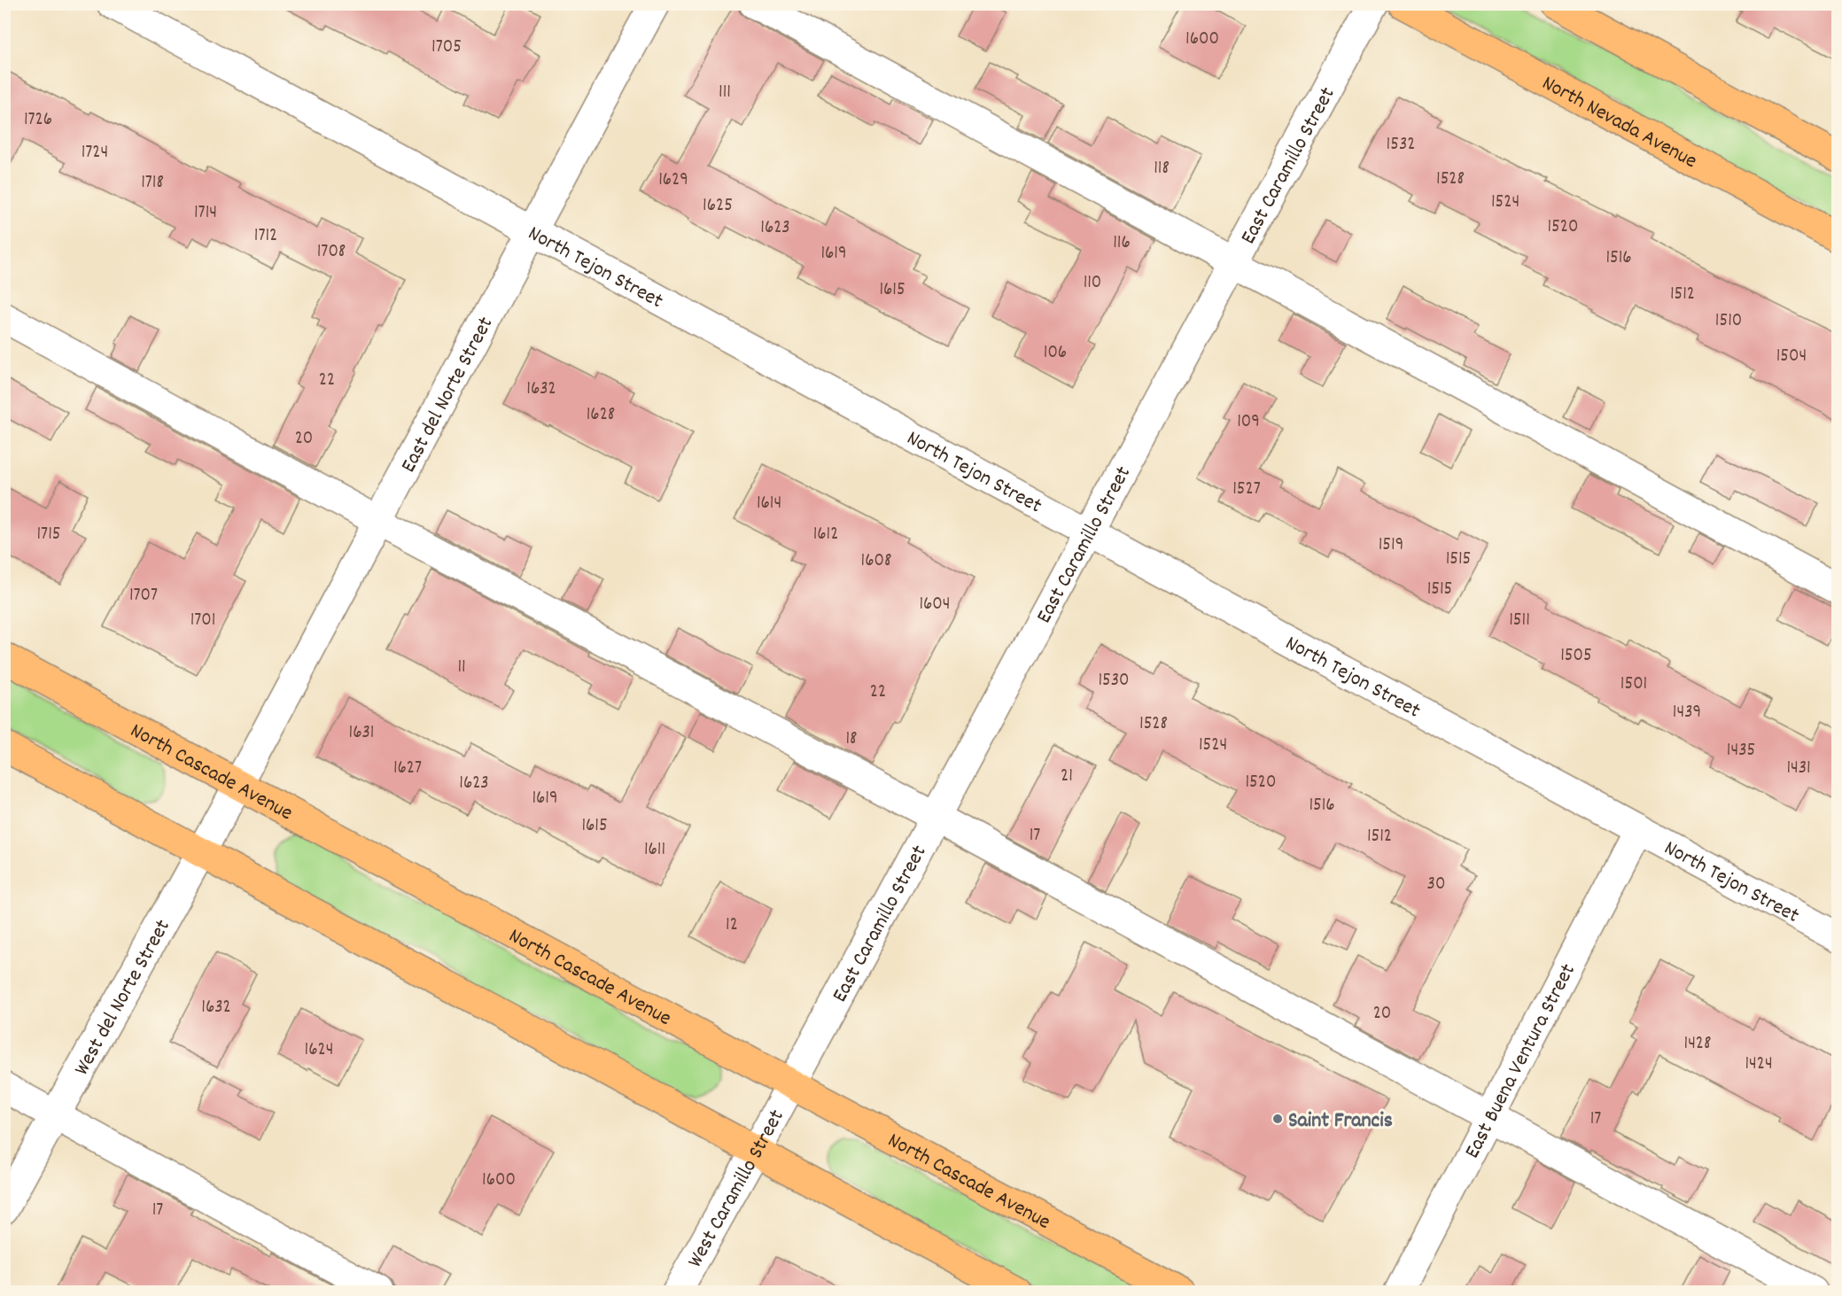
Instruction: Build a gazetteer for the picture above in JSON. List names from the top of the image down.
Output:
{
  "streets": {
    "main road": ["North Nevada Avenue", "North Cascade Avenue"],
    "street": [
      "East Caramillo Street",
      "North Tejon Street",
      "East del Norte Street",
      "West del Norte Street",
      "East Buena Ventura Street",
      "West Caramillo Street"
    ]
  },
  "crossings": [
    ["East Caramillo Street", "North Tejon Street"],
    ["East Caramillo Street", "North Cascade Avenue"],
    ["East Caramillo Street", "West Caramillo Street"],
    ["North Tejon Street", "East del Norte Street"],
    ["North Tejon Street", "East Buena Ventura Street"],
    ["East del Norte Street", "North Cascade Avenue"],
    ["East del Norte Street", "West del Norte Street"],
    ["North Cascade Avenue", "West del Norte Street"],
    ["North Cascade Avenue", "West Caramillo Street"]
  ],
  "places": ["Saint Francis"],
  "house_numbers": [
    "1600",
    "1705",
    "111",
    "1726",
    "1532",
    "1724",
    "118",
    "1528",
    "1629",
    "1718",
    "1524",
    "1625",
    "1714",
    "1520",
    "1623",
    "1712",
    "116",
    "1708",
    "1619",
    "1516",
    "110",
    "1615",
    "1512",
    "1510",
    "106",
    "1504",
    "22",
    "1632",
    "1628",
    "109",
    "20",
    "1527",
    "1614",
    "1715",
    "1612",
    "1519",
    "1515",
    "1608",
    "1515",
    "1707",
    "1604",
    "1701",
    "1511",
    "1505",
    "11",
    "1530",
    "1501",
    "22",
    "1439",
    "1528",
    "1631",
    "18",
    "1524",
    "1435",
    "1627",
    "1431",
    "21",
    "1520",
    "1623",
    "1619",
    "1516",
    "1615",
    "17",
    "1512",
    "1611",
    "30",
    "12",
    "1632",
    "20",
    "1428",
    "1624",
    "1424",
    "17",
    "1600",
    "17"
  ]
}
